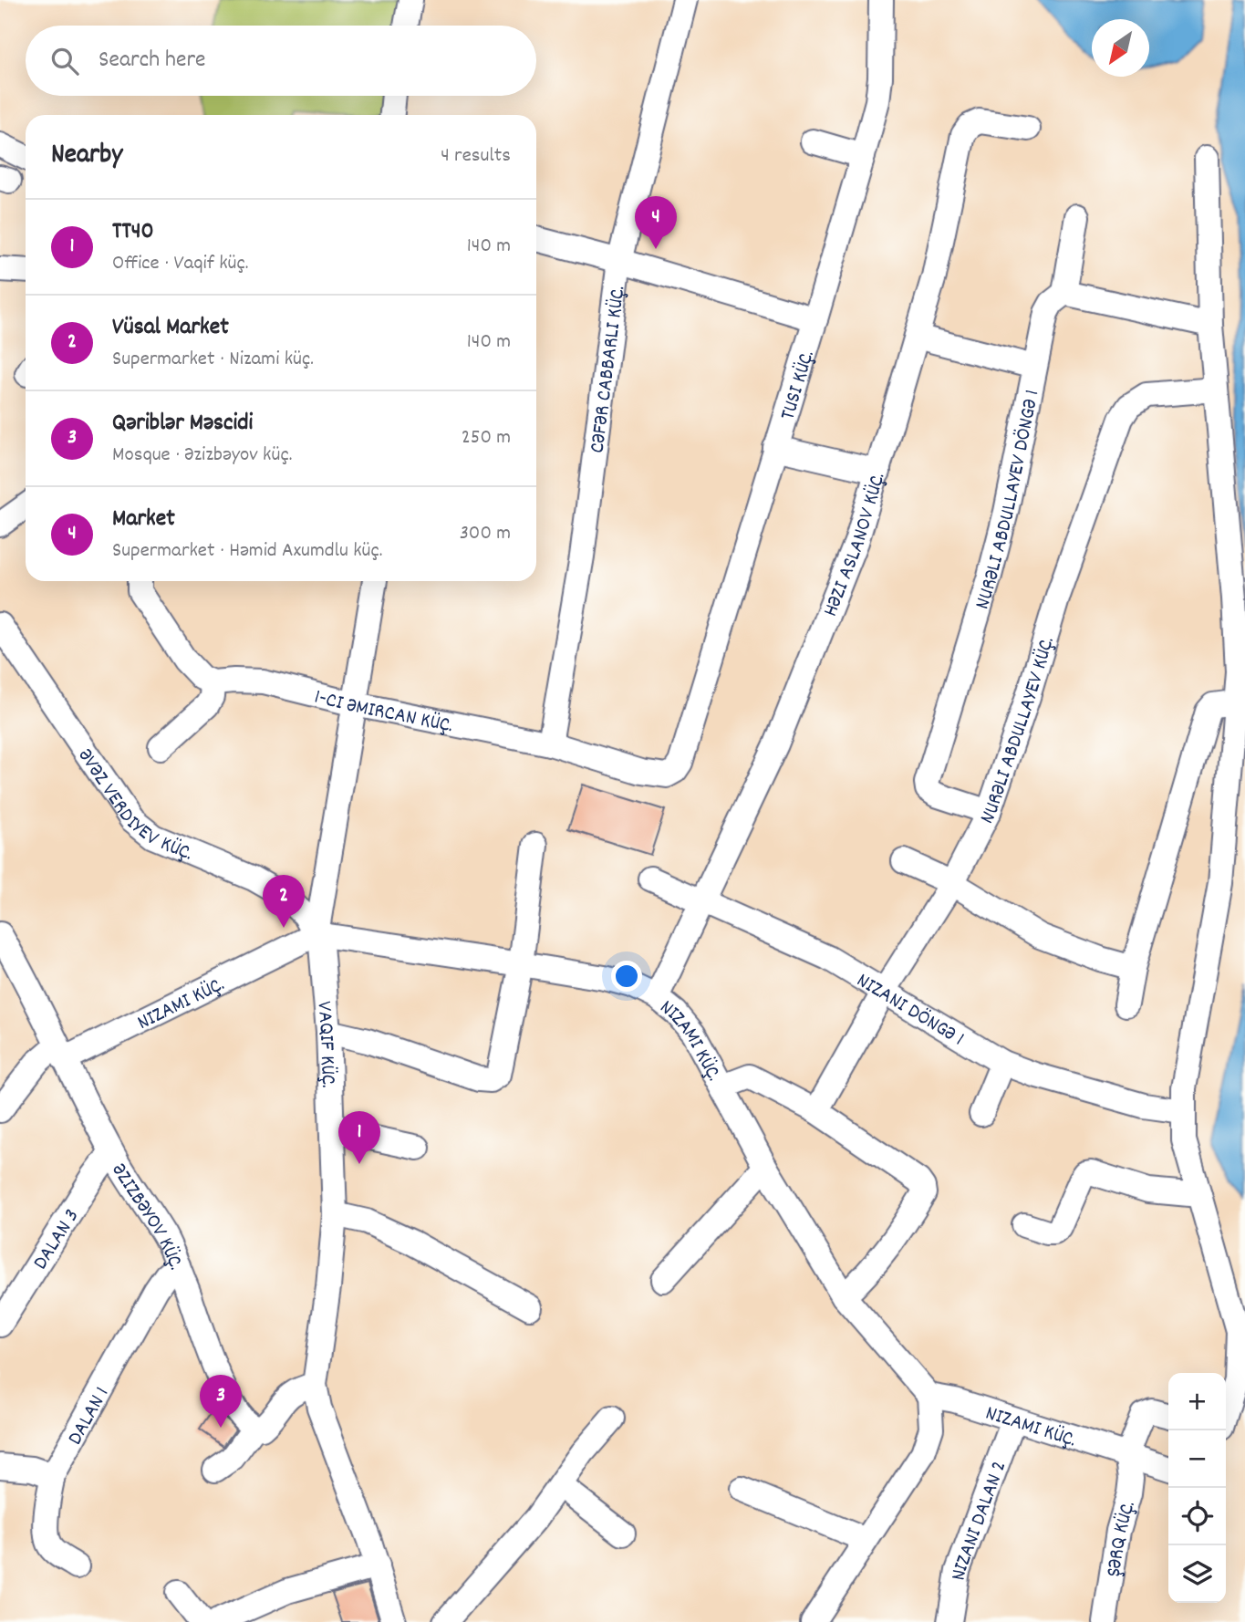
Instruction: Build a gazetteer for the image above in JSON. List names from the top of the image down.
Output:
{
  "streets": {
    "street": [
      "TUSI KÜÇ.",
      "NURƏLI ABDULLAYEV DÖNGƏ 1",
      "HƏZI ASLANOV KÜÇ.",
      "1-CI ƏMIRCAN KÜÇ.",
      "NURƏLI ABDULLAYEV KÜÇ.",
      "ƏVƏZ VERDIYEV KÜÇ.",
      "NIZAMI KÜÇ.",
      "NIZANI DÖNGƏ 1",
      "VAQIF KÜÇ.",
      "ƏZIZBƏYOV KÜÇ.",
      "DALAN 3",
      "DALAN 1",
      "NIZANI DALAN 2",
      "ŞƏRQ KÜÇ."
    ]
  },
  "crossings": [
    ["TUSI KÜÇ.", "1-CI ƏMIRCAN KÜÇ."],
    ["NURƏLI ABDULLAYEV DÖNGƏ 1", "NURƏLI ABDULLAYEV KÜÇ."],
    ["HƏZI ASLANOV KÜÇ.", "NIZAMI KÜÇ."],
    ["HƏZI ASLANOV KÜÇ.", "NIZANI DÖNGƏ 1"],
    ["1-CI ƏMIRCAN KÜÇ.", "VAQIF KÜÇ."],
    ["NURƏLI ABDULLAYEV KÜÇ.", "NIZANI DÖNGƏ 1"],
    ["ƏVƏZ VERDIYEV KÜÇ.", "NIZAMI KÜÇ."],
    ["ƏVƏZ VERDIYEV KÜÇ.", "VAQIF KÜÇ."],
    ["NIZAMI KÜÇ.", "VAQIF KÜÇ."],
    ["NIZAMI KÜÇ.", "ƏZIZBƏYOV KÜÇ."],
    ["NIZAMI KÜÇ.", "NIZANI DALAN 2"],
    ["NIZAMI KÜÇ.", "ŞƏRQ KÜÇ."],
    ["ƏZIZBƏYOV KÜÇ.", "DALAN 3"],
    ["ƏZIZBƏYOV KÜÇ.", "DALAN 1"]
  ],
  "north": "bottom left",
  "page": {
    "search": "Search here",
    "heading": ["Nearby", "4 results"],
    "pins": [
      "4",
      "2",
      "1",
      "3"
    ],
    "list": [
      {
        "mark": "1",
        "name": "TT40",
        "note": "Office · Vaqif küç.",
        "value": "140 m"
      },
      {
        "mark": "2",
        "name": "Vüsal Market",
        "note": "Supermarket · Nizami küç.",
        "value": "140 m"
      },
      {
        "mark": "3",
        "name": "Qəriblər Məscidi",
        "note": "Mosque · Əzizbəyov küç.",
        "value": "250 m"
      },
      {
        "mark": "4",
        "name": "Market",
        "note": "Supermarket · Həmid Axumdlu küç.",
        "value": "300 m"
      }
    ],
    "map_buttons": ["+", "−"]
  }
}
